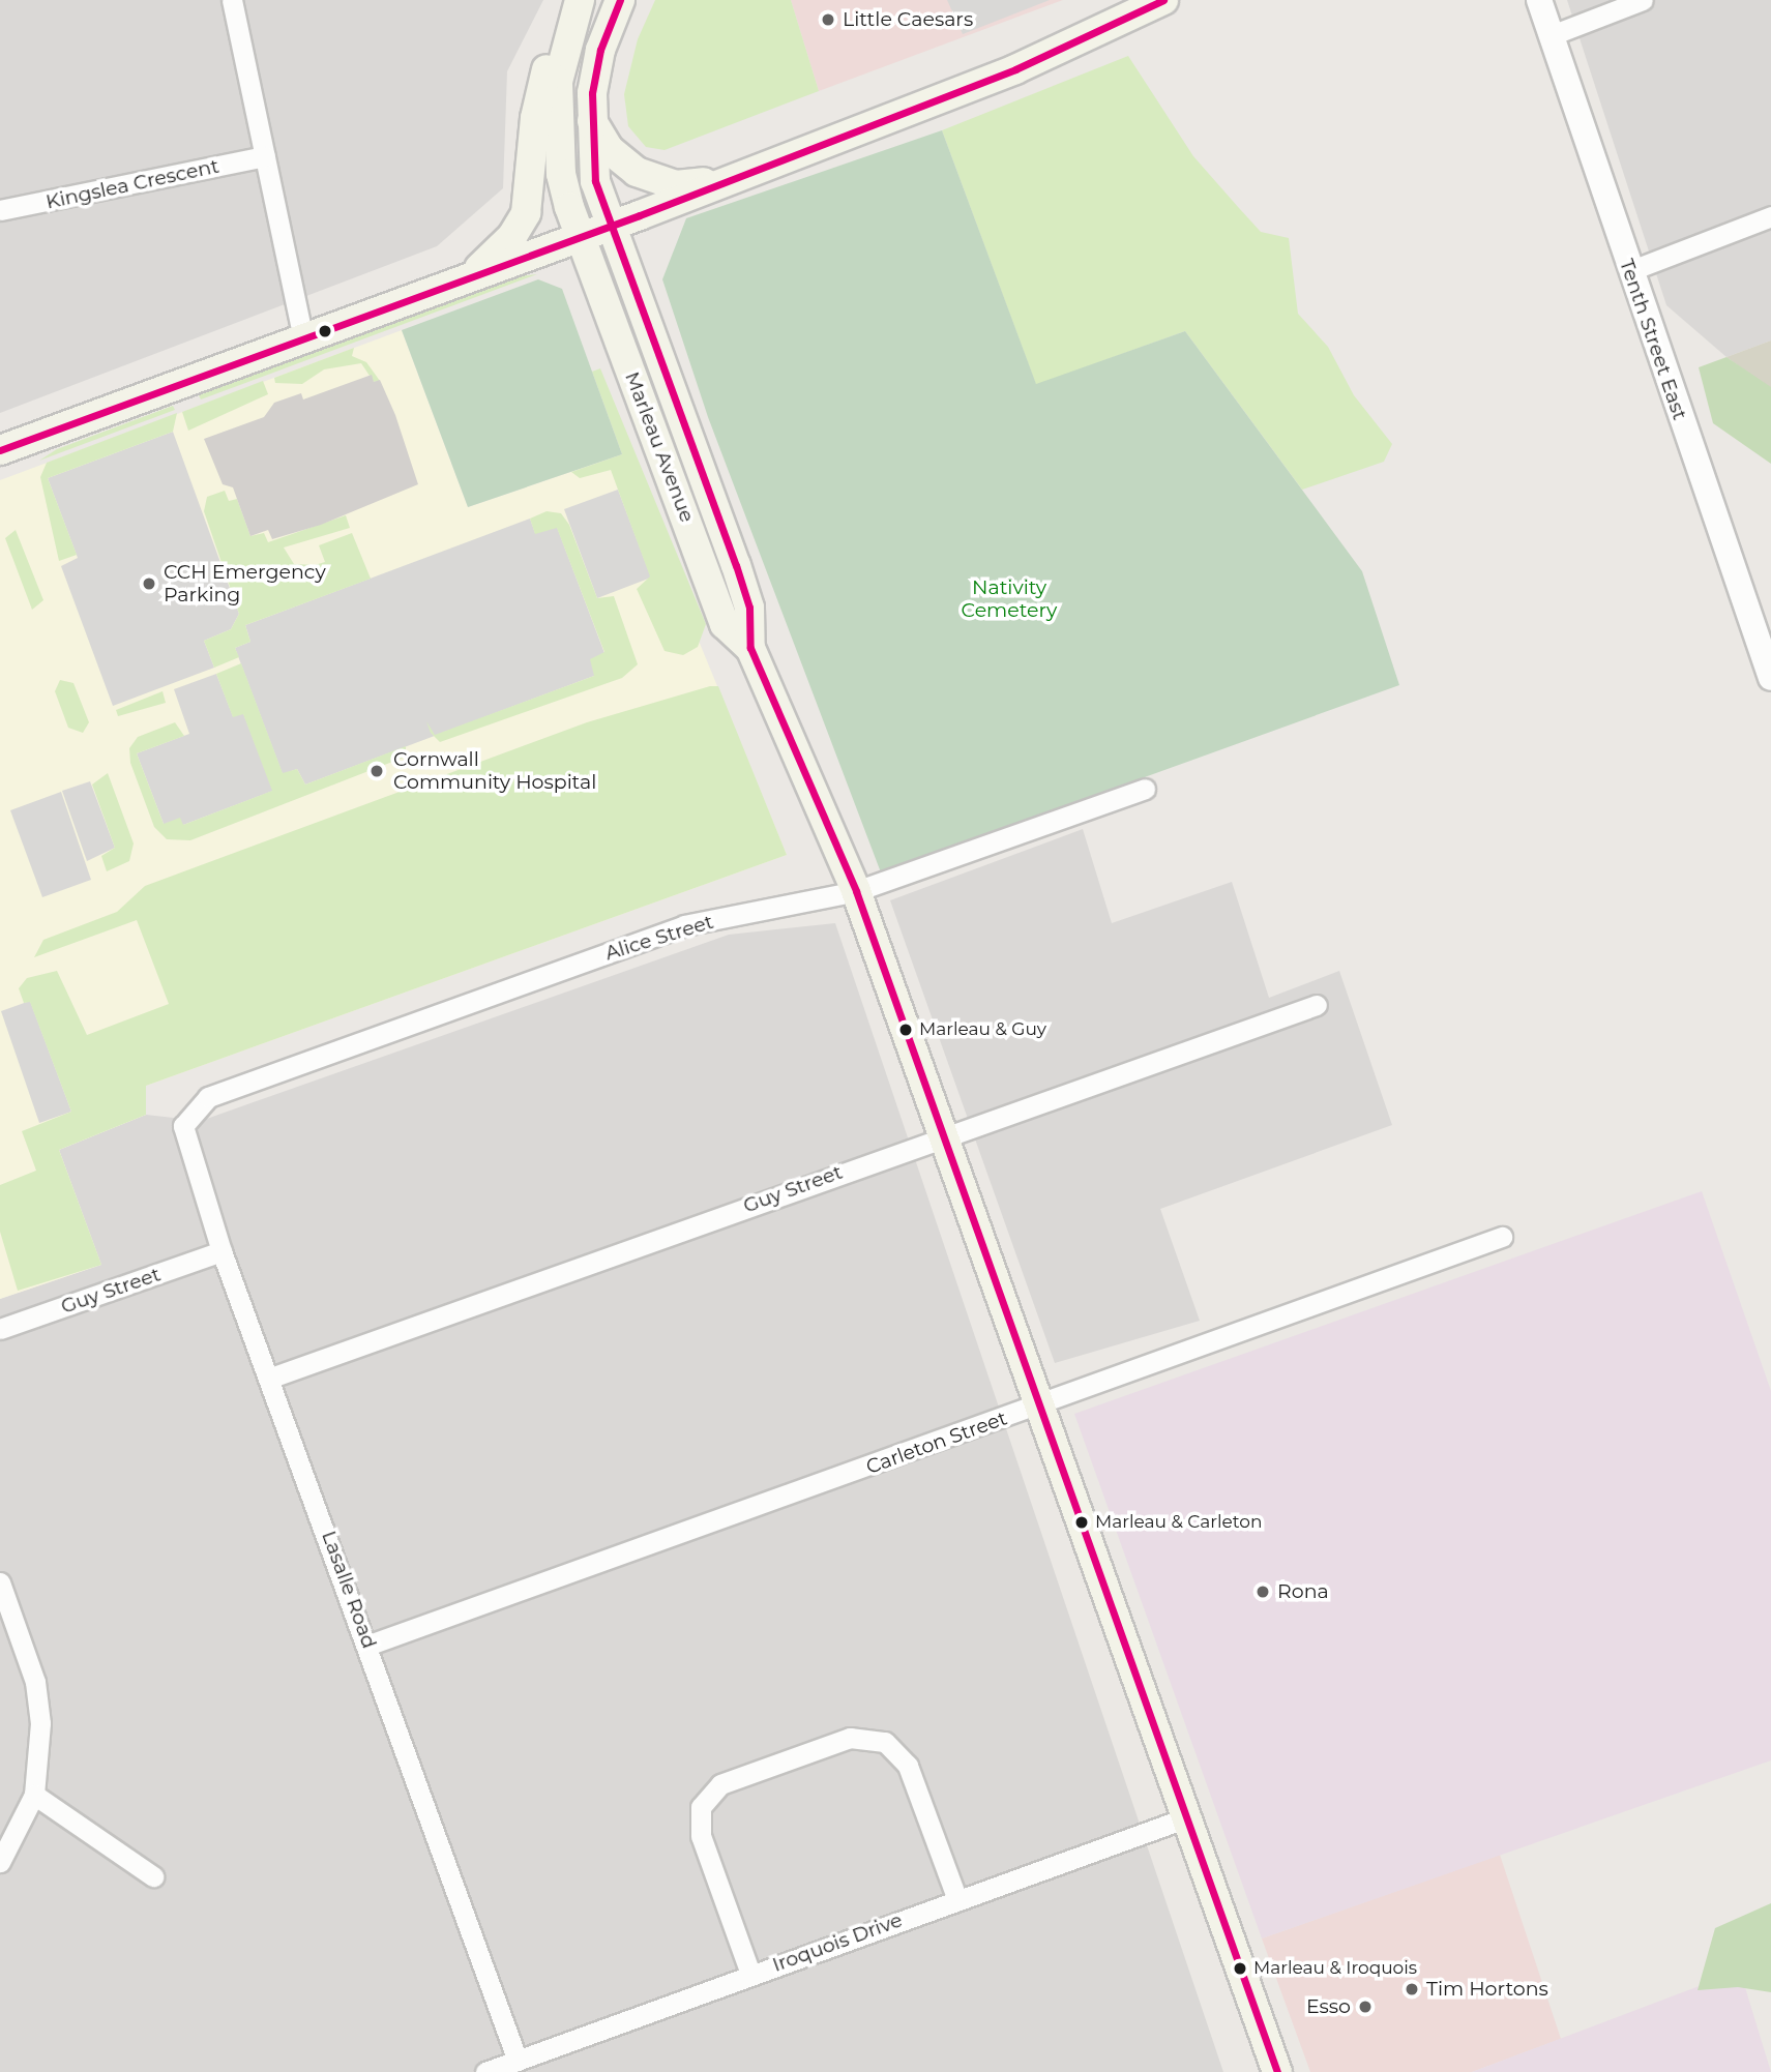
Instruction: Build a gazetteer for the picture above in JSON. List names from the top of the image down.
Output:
{
  "streets": {
    "main road": ["Marleau Avenue"],
    "street": [
      "Kingslea Crescent",
      "Tenth Street East",
      "Alice Street",
      "Guy Street",
      "Carleton Street",
      "Lasalle Road",
      "Iroquois Drive"
    ]
  },
  "crossings": [
    ["Marleau Avenue", "Alice Street"],
    ["Marleau Avenue", "Guy Street"],
    ["Marleau Avenue", "Carleton Street"],
    ["Marleau Avenue", "Iroquois Drive"],
    ["Alice Street", "Lasalle Road"],
    ["Guy Street", "Lasalle Road"],
    ["Carleton Street", "Lasalle Road"],
    ["Lasalle Road", "Iroquois Drive"]
  ],
  "parks": ["Nativity Cemetery"],
  "places": [
    "Little Caesars",
    "CCH Emergency Parking",
    "Cornwall Community Hospital",
    "Marleau & Guy",
    "Marleau & Carleton",
    "Rona",
    "Marleau & Iroquois",
    "Tim Hortons",
    "Esso"
  ]
}
